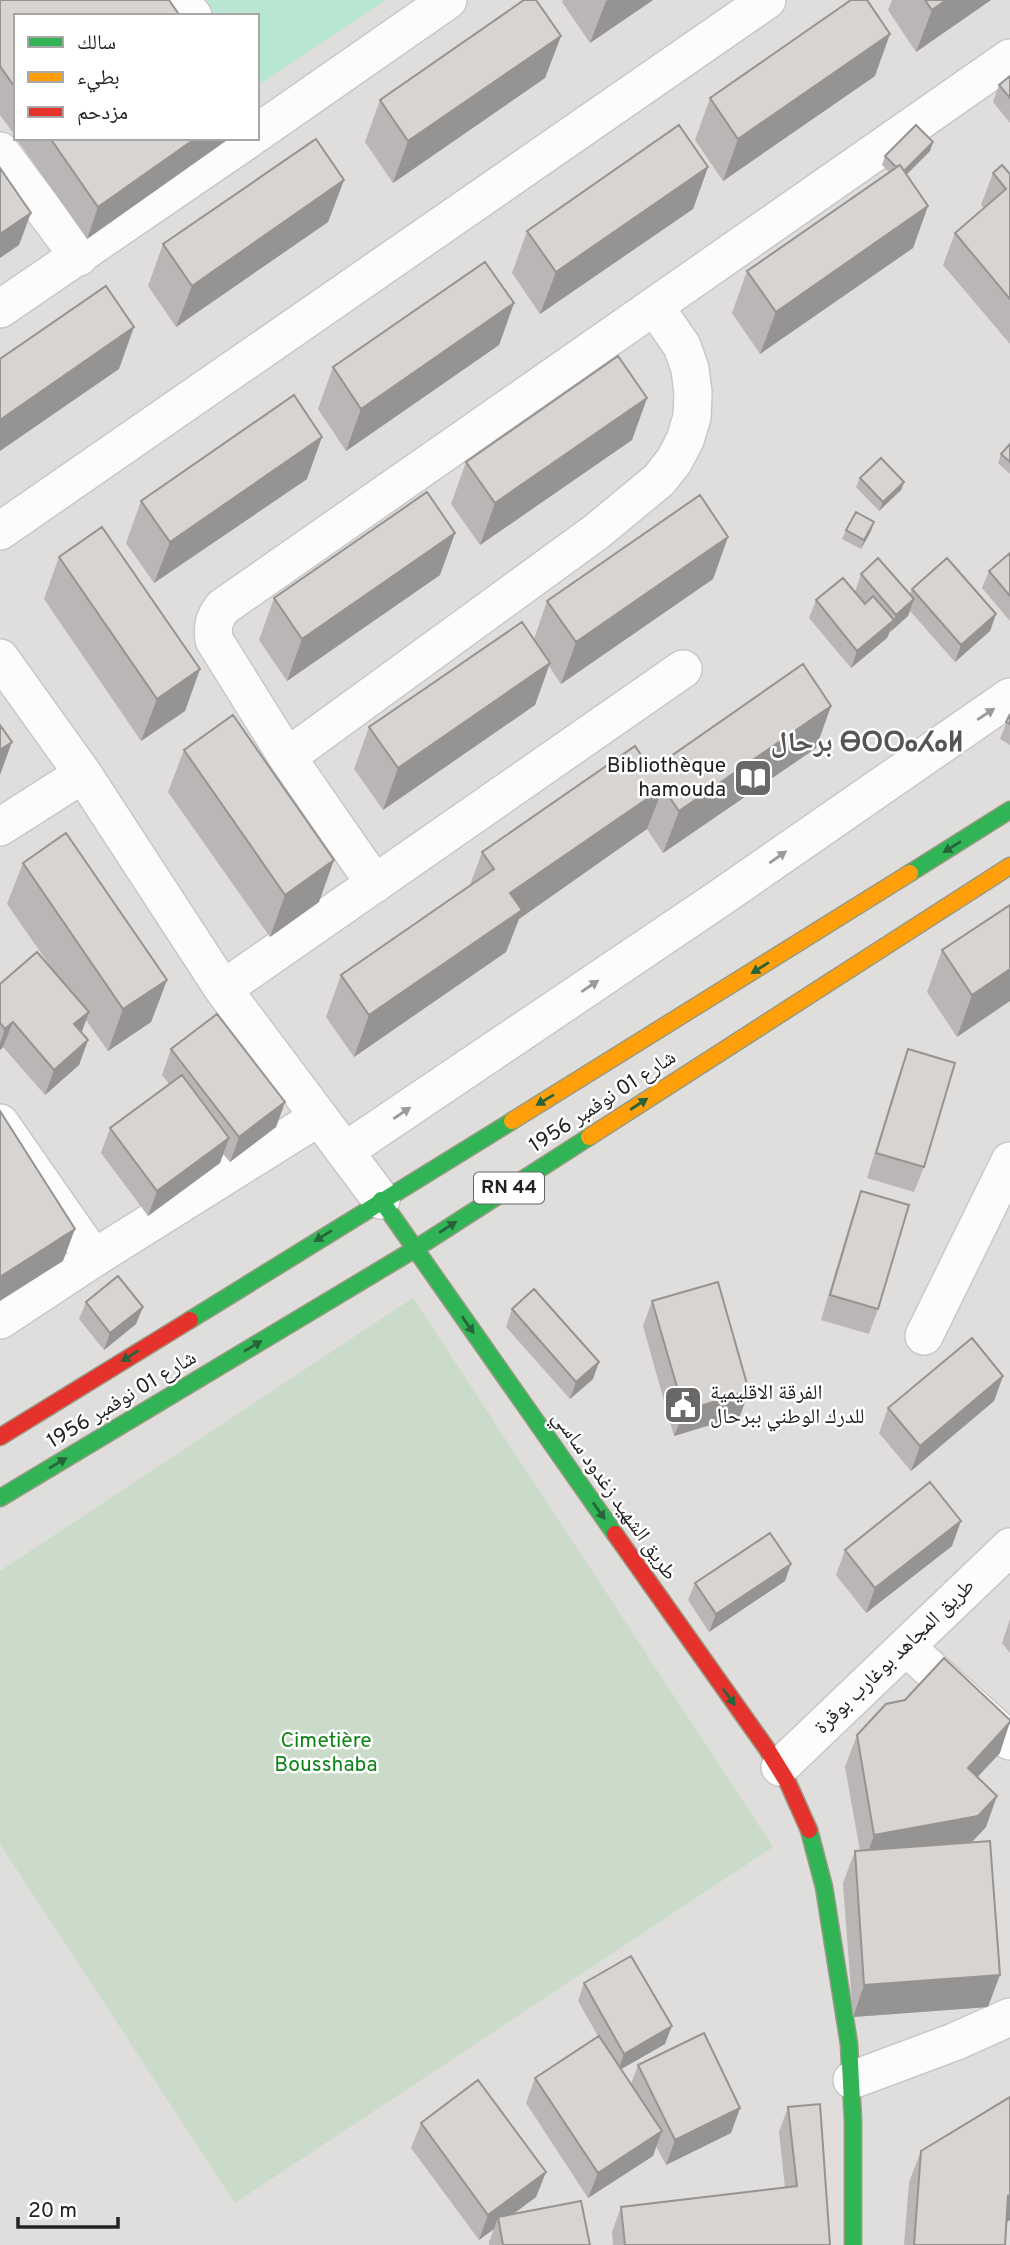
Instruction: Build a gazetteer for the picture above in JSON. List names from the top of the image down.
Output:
{
  "streets": {
    "main road": ["شارع 01 نوفمبر 1956", "RN 44", "طريق الشهيد زغدود ساسي"],
    "street": ["طريق المجاهد بوغارب بوقرة"]
  },
  "crossings": [
    ["شارع 01 نوفمبر 1956", "طريق الشهيد زغدود ساسي"],
    ["طريق الشهيد زغدود ساسي", "طريق المجاهد بوغارب بوقرة"]
  ],
  "one_way": ["طريق الشهيد زغدود ساسي"],
  "districts": ["برحال ⴱⵔⵔⴰⵃⴰⵍ"],
  "parks": ["Cimetière Bousshaba"],
  "places": {
    "library": ["Bibliothèque hamouda"],
    "public building": ["الفرقة الاقليمية للدرك الوطني ببرحال"]
  },
  "legend": ["سالك", "بطيء", "مزدحم"],
  "scale_bar": "20 m"
}
